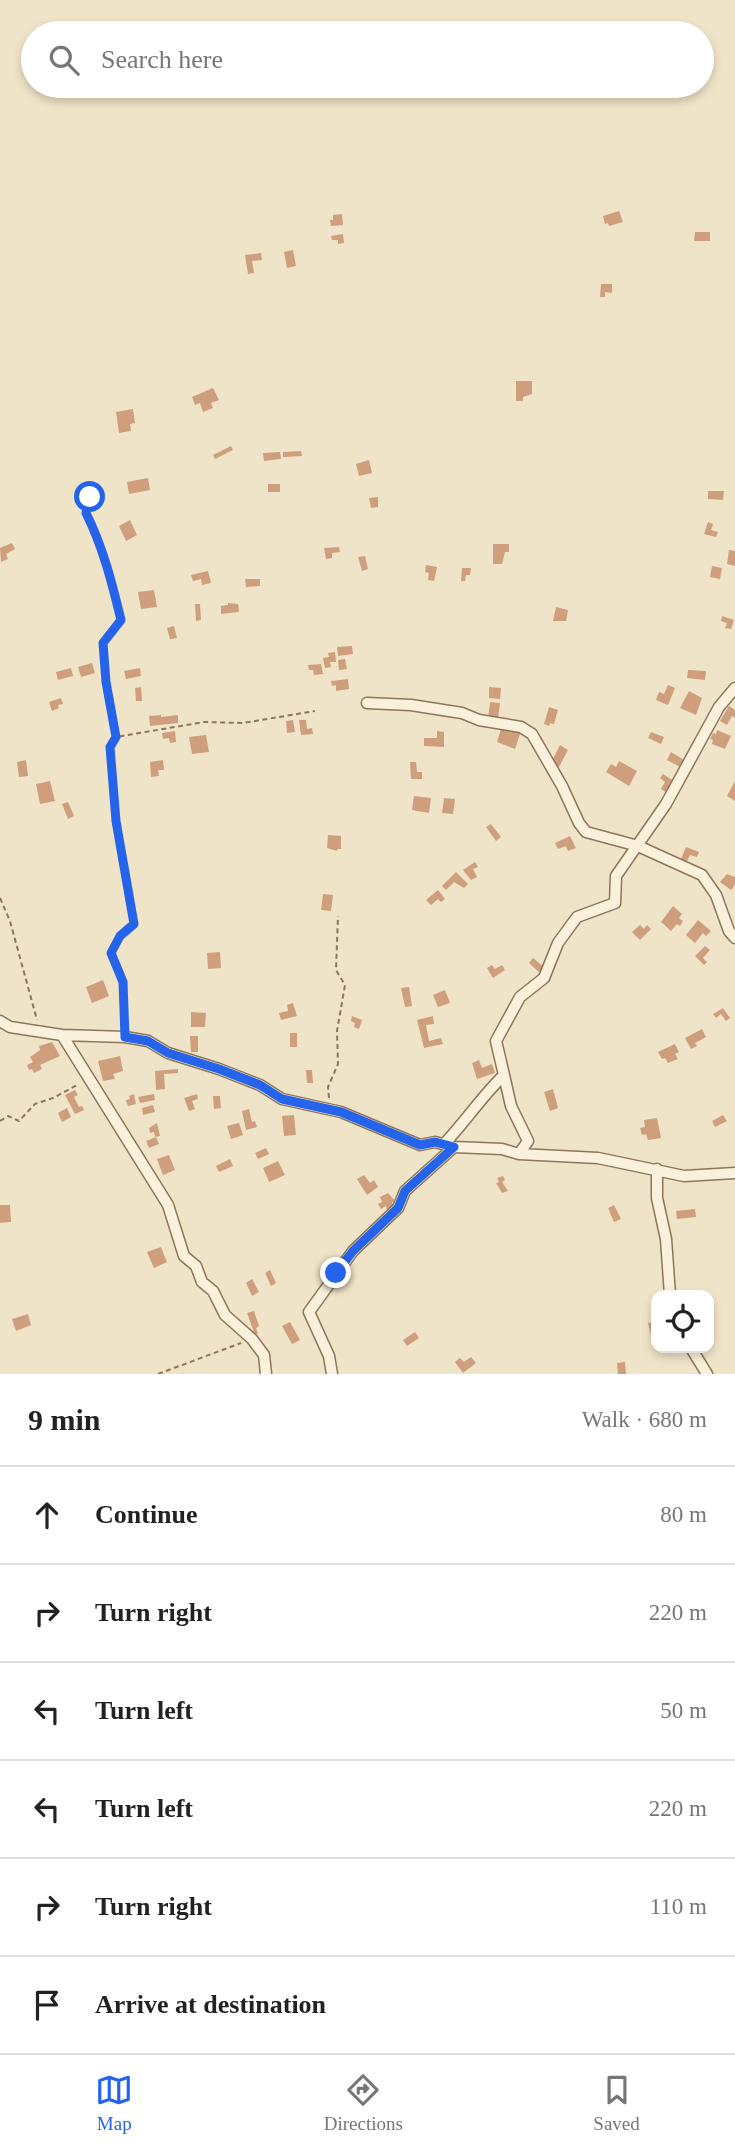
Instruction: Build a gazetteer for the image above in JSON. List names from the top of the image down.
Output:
{
  "page": {
    "search": "Search here",
    "heading": ["9 min", "Walk · 680 m"],
    "list": [
      ["Continue", "80 m"],
      ["Turn right", "220 m"],
      ["Turn left", "50 m"],
      ["Turn left", "220 m"],
      ["Turn right", "110 m"],
      "Arrive at destination"
    ],
    "nav": ["Map", "Directions", "Saved"]
  }
}
